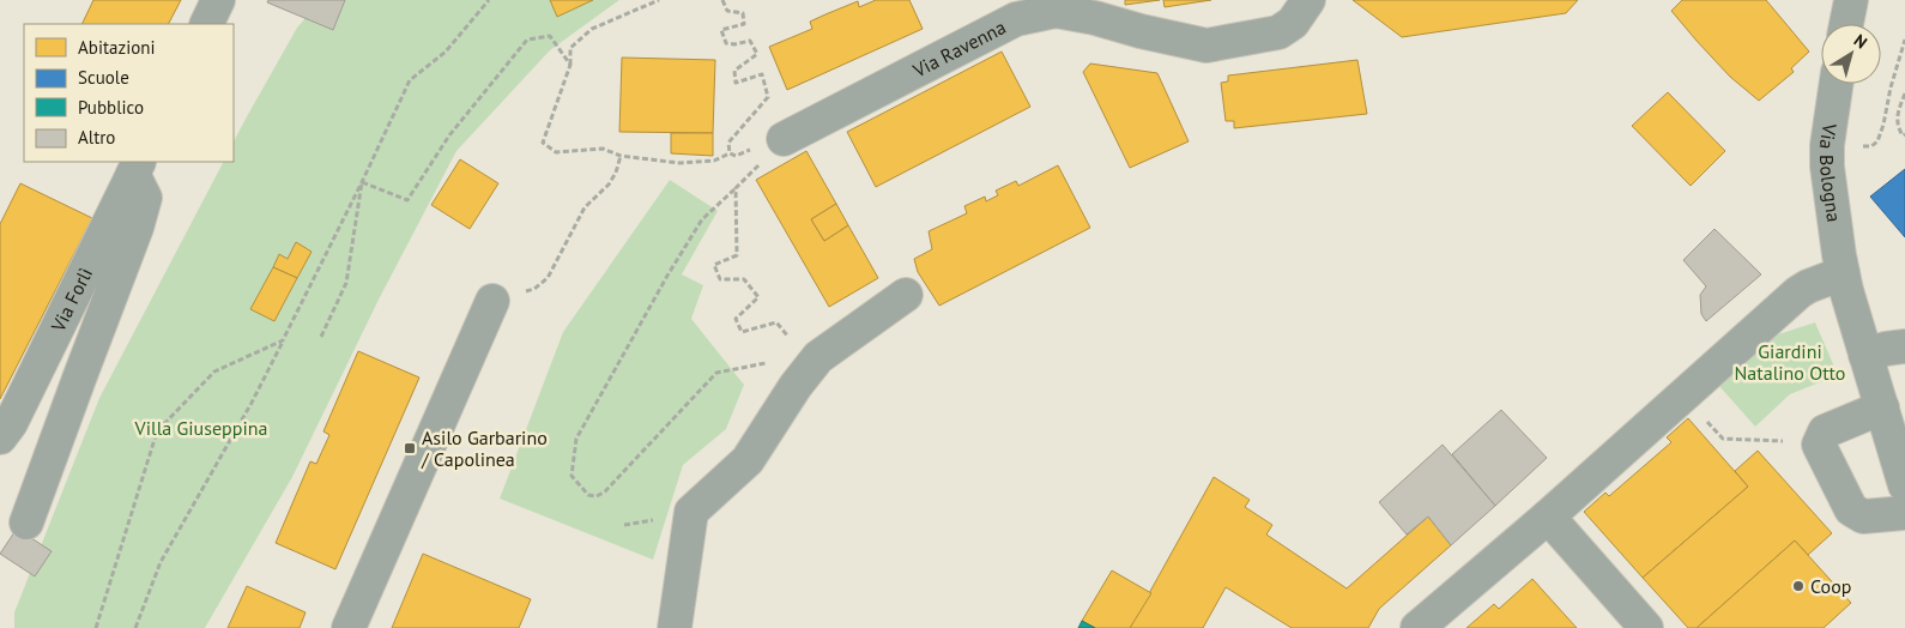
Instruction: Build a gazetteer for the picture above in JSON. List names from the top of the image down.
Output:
{
  "streets": {
    "street": ["Via Ravenna", "Via Bologna", "Via Forlì"]
  },
  "parks": ["Giardini Natalino Otto", "Villa Giuseppina"],
  "places": {
    "transit": ["Asilo Garbarino / Capolinea"],
    "other": ["Coop"]
  },
  "legend": [
    "Abitazioni",
    "Scuole",
    "Pubblico",
    "Altro"
  ],
  "north": "top right"
}
